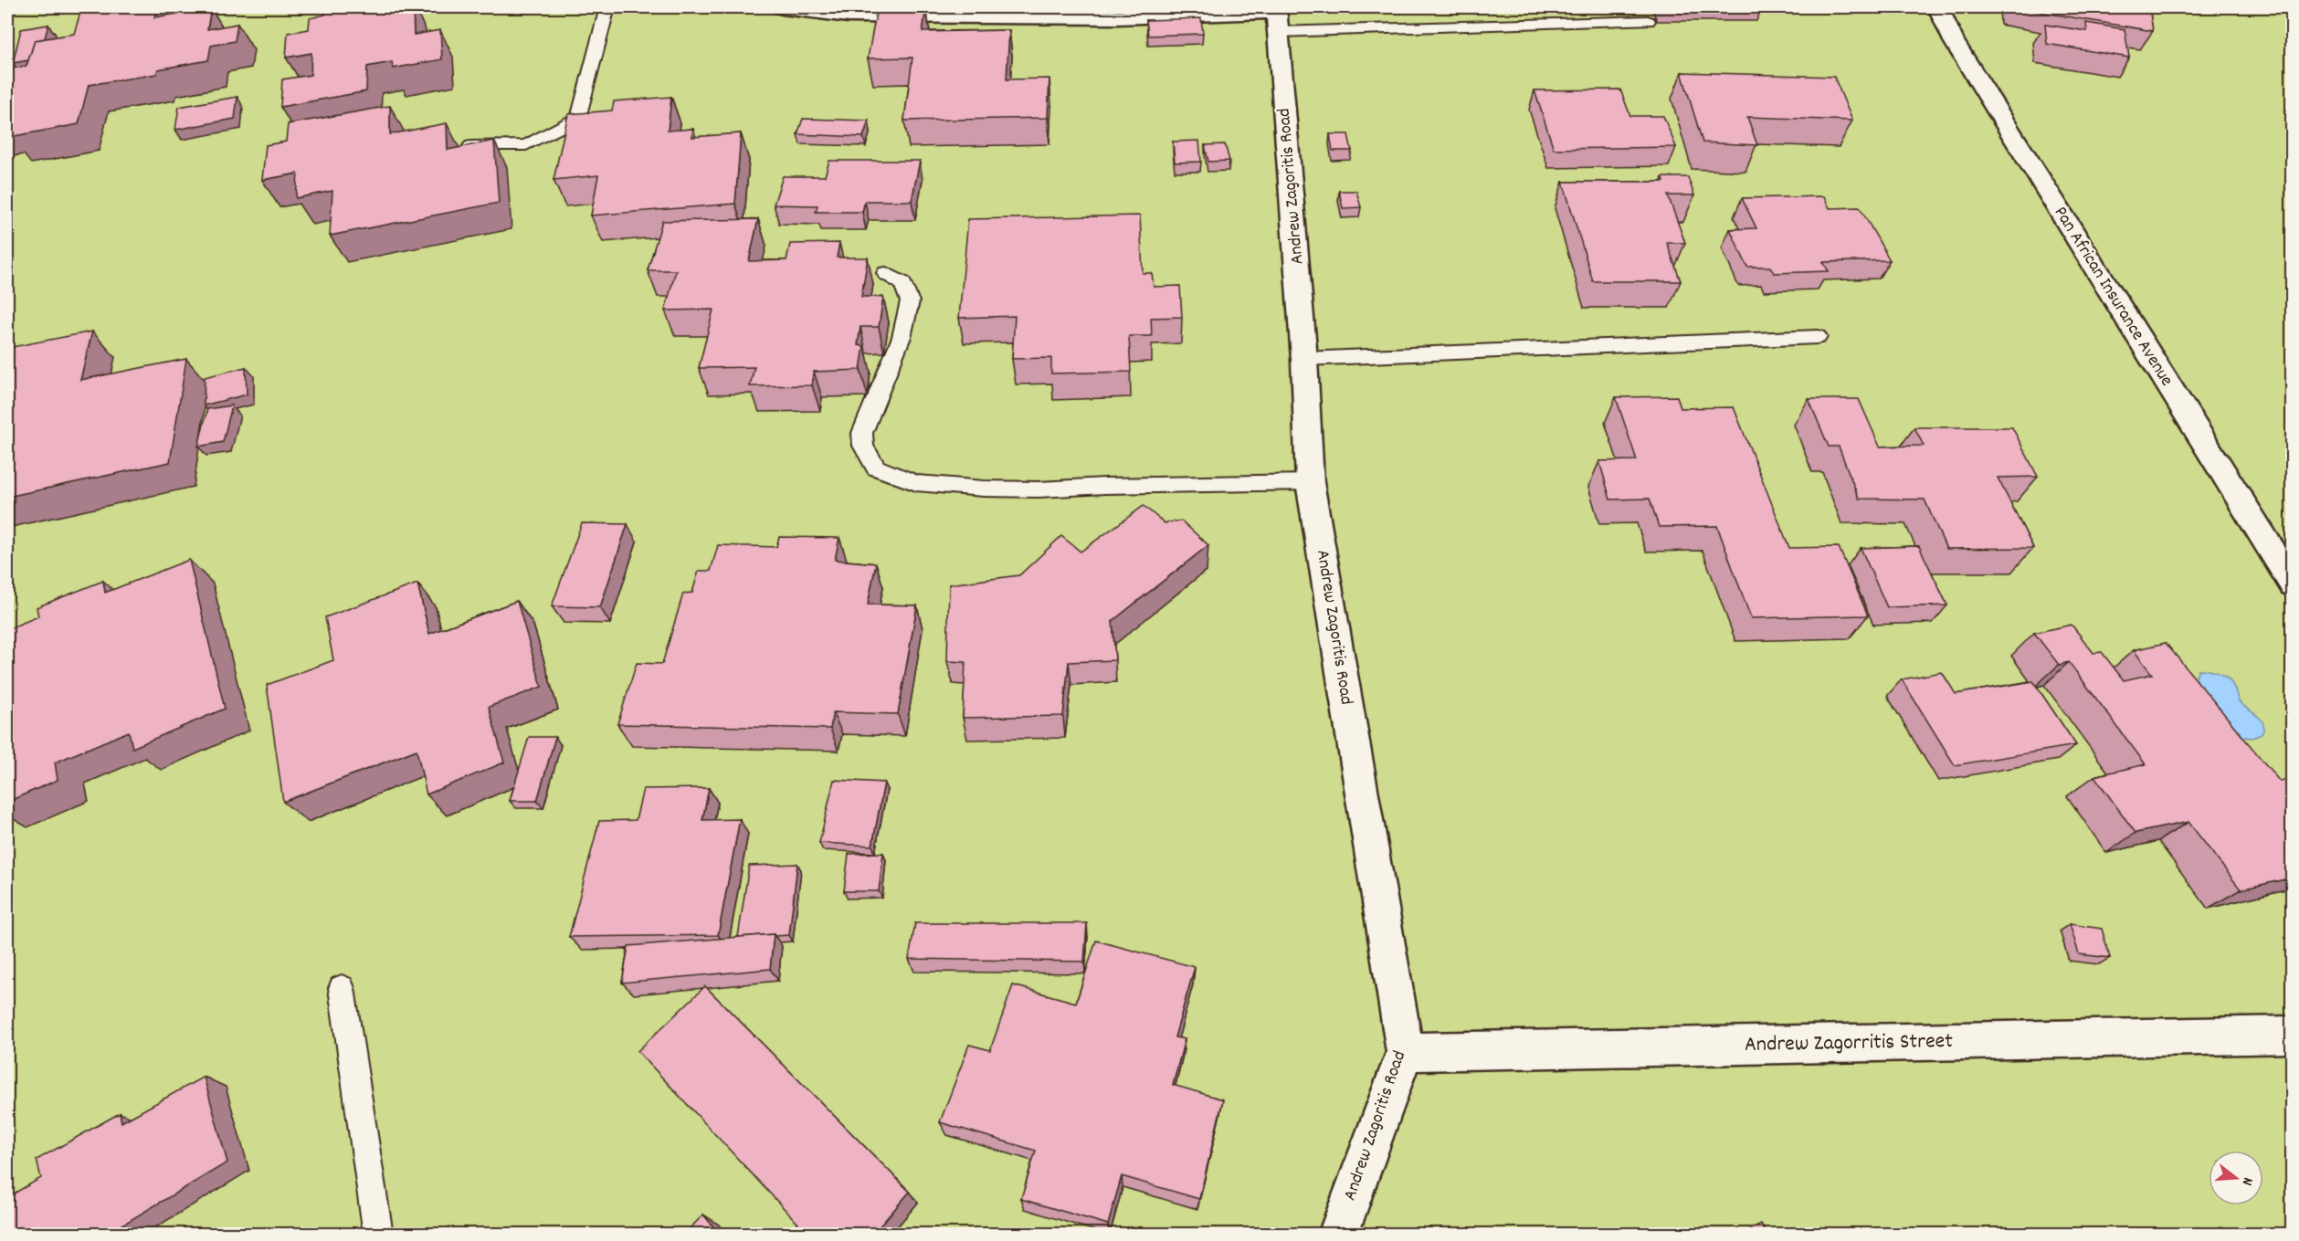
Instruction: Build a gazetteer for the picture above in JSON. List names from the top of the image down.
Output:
{
  "streets": {
    "street": ["Andrew Zagoritis Road", "Pan African Insurance Avenue", "Andrew Zagorritis Street"]
  },
  "crossings": [
    ["Andrew Zagoritis Road", "Andrew Zagorritis Street"]
  ],
  "north": "right"
}
